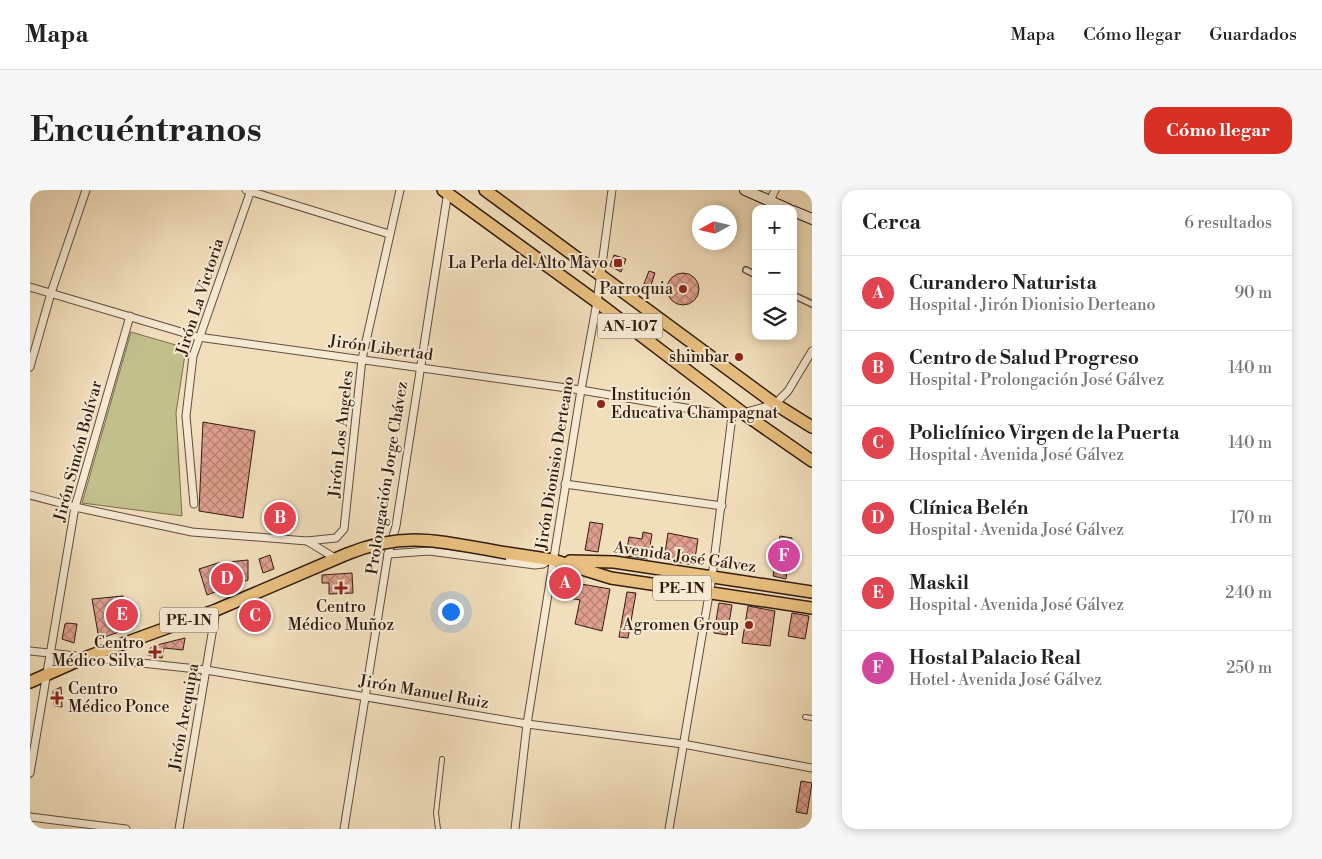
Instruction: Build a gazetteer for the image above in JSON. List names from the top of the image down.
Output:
{
  "streets": {
    "main road": ["AN-107", "Avenida José Gálvez", "PE-1N"],
    "street": [
      "Jirón La Victoria",
      "Jirón Libertad",
      "Jirón Los Angeles",
      "Jirón Simón Bolívar",
      "Jirón Dionisio Derteano",
      "Prolongación Jorge Chávez",
      "Jirón Manuel Ruiz",
      "Jirón Arequipa"
    ]
  },
  "crossings": [
    ["Jirón La Victoria", "Jirón Libertad"],
    ["AN-107", "Jirón Libertad"],
    ["AN-107", "Jirón Dionisio Derteano"],
    ["AN-107", "Prolongación Jorge Chávez"],
    ["Jirón Libertad", "Jirón Los Angeles"],
    ["Jirón Libertad", "Jirón Simón Bolívar"],
    ["Jirón Libertad", "Jirón Dionisio Derteano"],
    ["Jirón Libertad", "Prolongación Jorge Chávez"],
    ["Jirón Simón Bolívar", "Avenida José Gálvez"],
    ["Jirón Simón Bolívar", "Jirón Manuel Ruiz"],
    ["Jirón Dionisio Derteano", "Avenida José Gálvez"],
    ["Jirón Dionisio Derteano", "Jirón Manuel Ruiz"],
    ["Prolongación Jorge Chávez", "Jirón Manuel Ruiz"],
    ["Avenida José Gálvez", "Jirón Manuel Ruiz"],
    ["Avenida José Gálvez", "Jirón Arequipa"],
    ["Jirón Manuel Ruiz", "Jirón Arequipa"]
  ],
  "places": {
    "transit": ["La Perla del Alto Mayo"],
    "other": [
      "Parroquia",
      "shimbar",
      "Institución Educativa Champagnat",
      "Agromen Group"
    ],
    "health": ["Centro Médico Muñoz", "Centro Médico Silva", "Centro Médico Ponce"]
  },
  "north": "left",
  "page": {
    "header": "Mapa",
    "nav": ["Mapa", "Cómo llegar", "Guardados"],
    "buttons": "Cómo llegar",
    "title": "Encuéntranos",
    "heading": ["Cerca", "6 resultados"],
    "map_buttons": ["+", "−"],
    "list": [
      {
        "mark": "A",
        "name": "Curandero Naturista",
        "note": "Hospital · Jirón Dionisio Derteano",
        "value": "90 m"
      },
      {
        "mark": "B",
        "name": "Centro de Salud Progreso",
        "note": "Hospital · Prolongación José Gálvez",
        "value": "140 m"
      },
      {
        "mark": "C",
        "name": "Policlínico Virgen de la Puerta",
        "note": "Hospital · Avenida José Gálvez",
        "value": "140 m"
      },
      {
        "mark": "D",
        "name": "Clínica Belén",
        "note": "Hospital · Avenida José Gálvez",
        "value": "170 m"
      },
      {
        "mark": "E",
        "name": "Maskil",
        "note": "Hospital · Avenida José Gálvez",
        "value": "240 m"
      },
      {
        "mark": "F",
        "name": "Hostal Palacio Real",
        "note": "Hotel · Avenida José Gálvez",
        "value": "250 m"
      }
    ],
    "pins": [
      "B",
      "F",
      "D",
      "A",
      "E",
      "C"
    ]
  }
}
